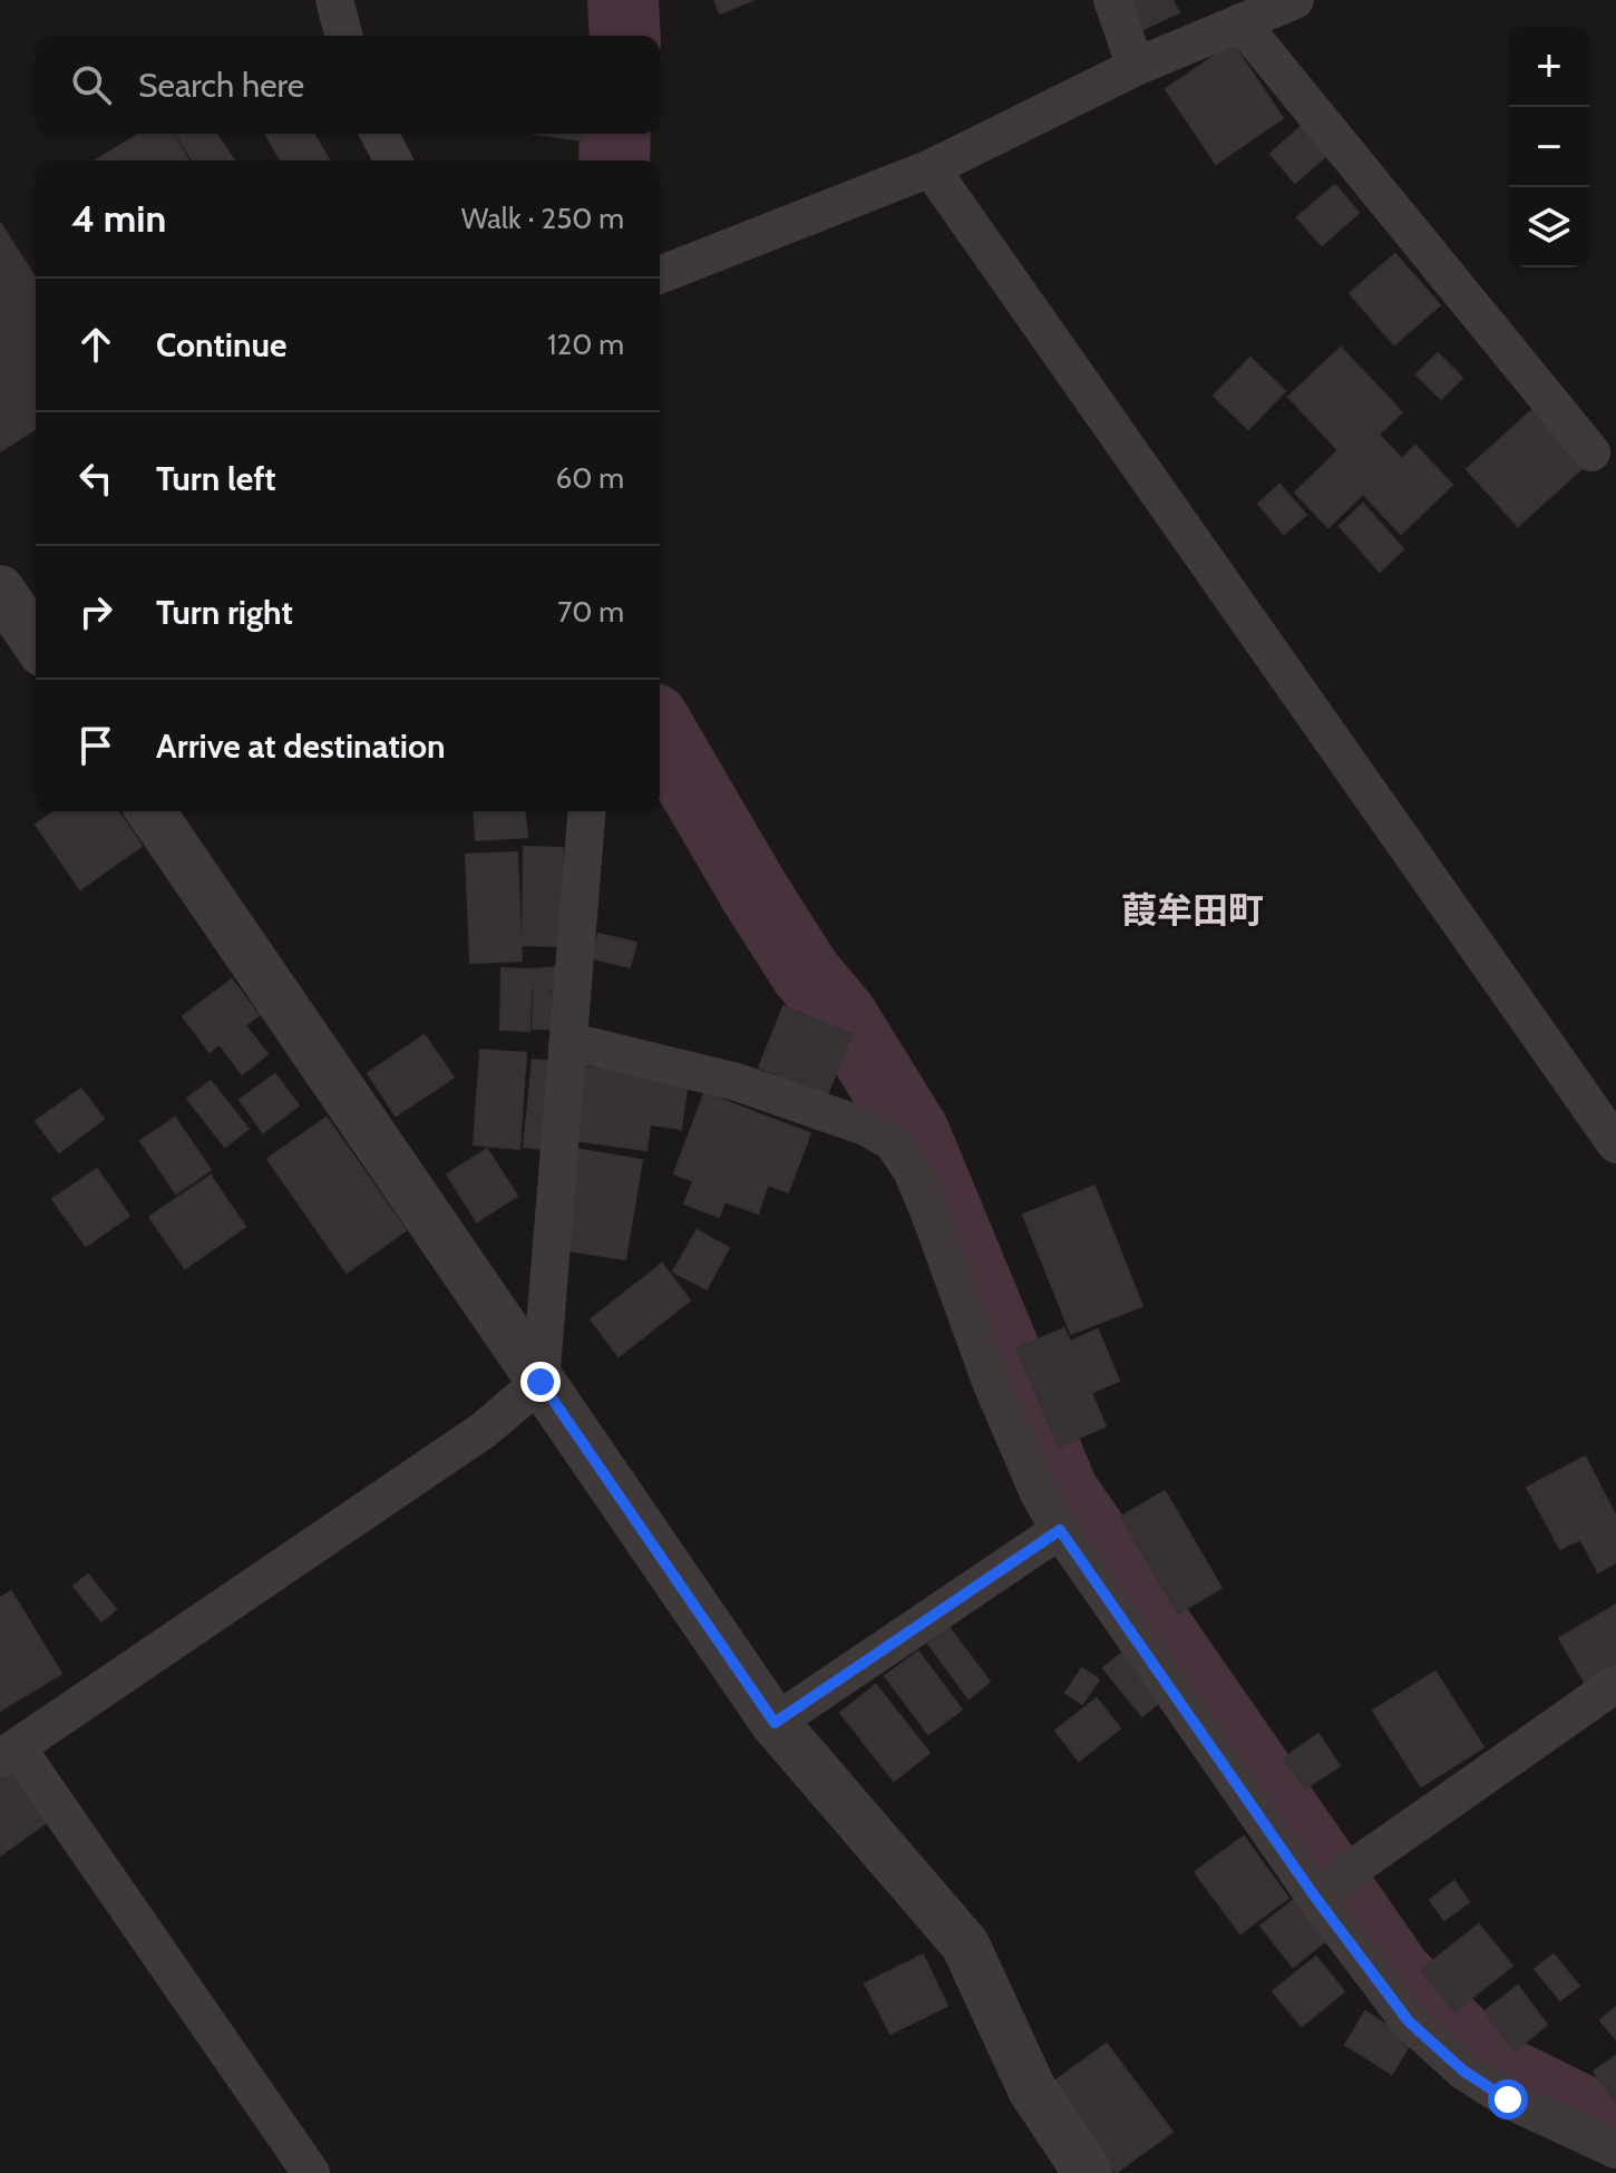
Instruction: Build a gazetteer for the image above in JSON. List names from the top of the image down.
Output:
{
  "districts": ["葭牟田町"],
  "page": {
    "map_buttons": ["+", "−"],
    "search": "Search here",
    "heading": ["4 min", "Walk · 250 m"],
    "list": [
      ["Continue", "120 m"],
      ["Turn left", "60 m"],
      ["Turn right", "70 m"],
      "Arrive at destination"
    ]
  }
}
